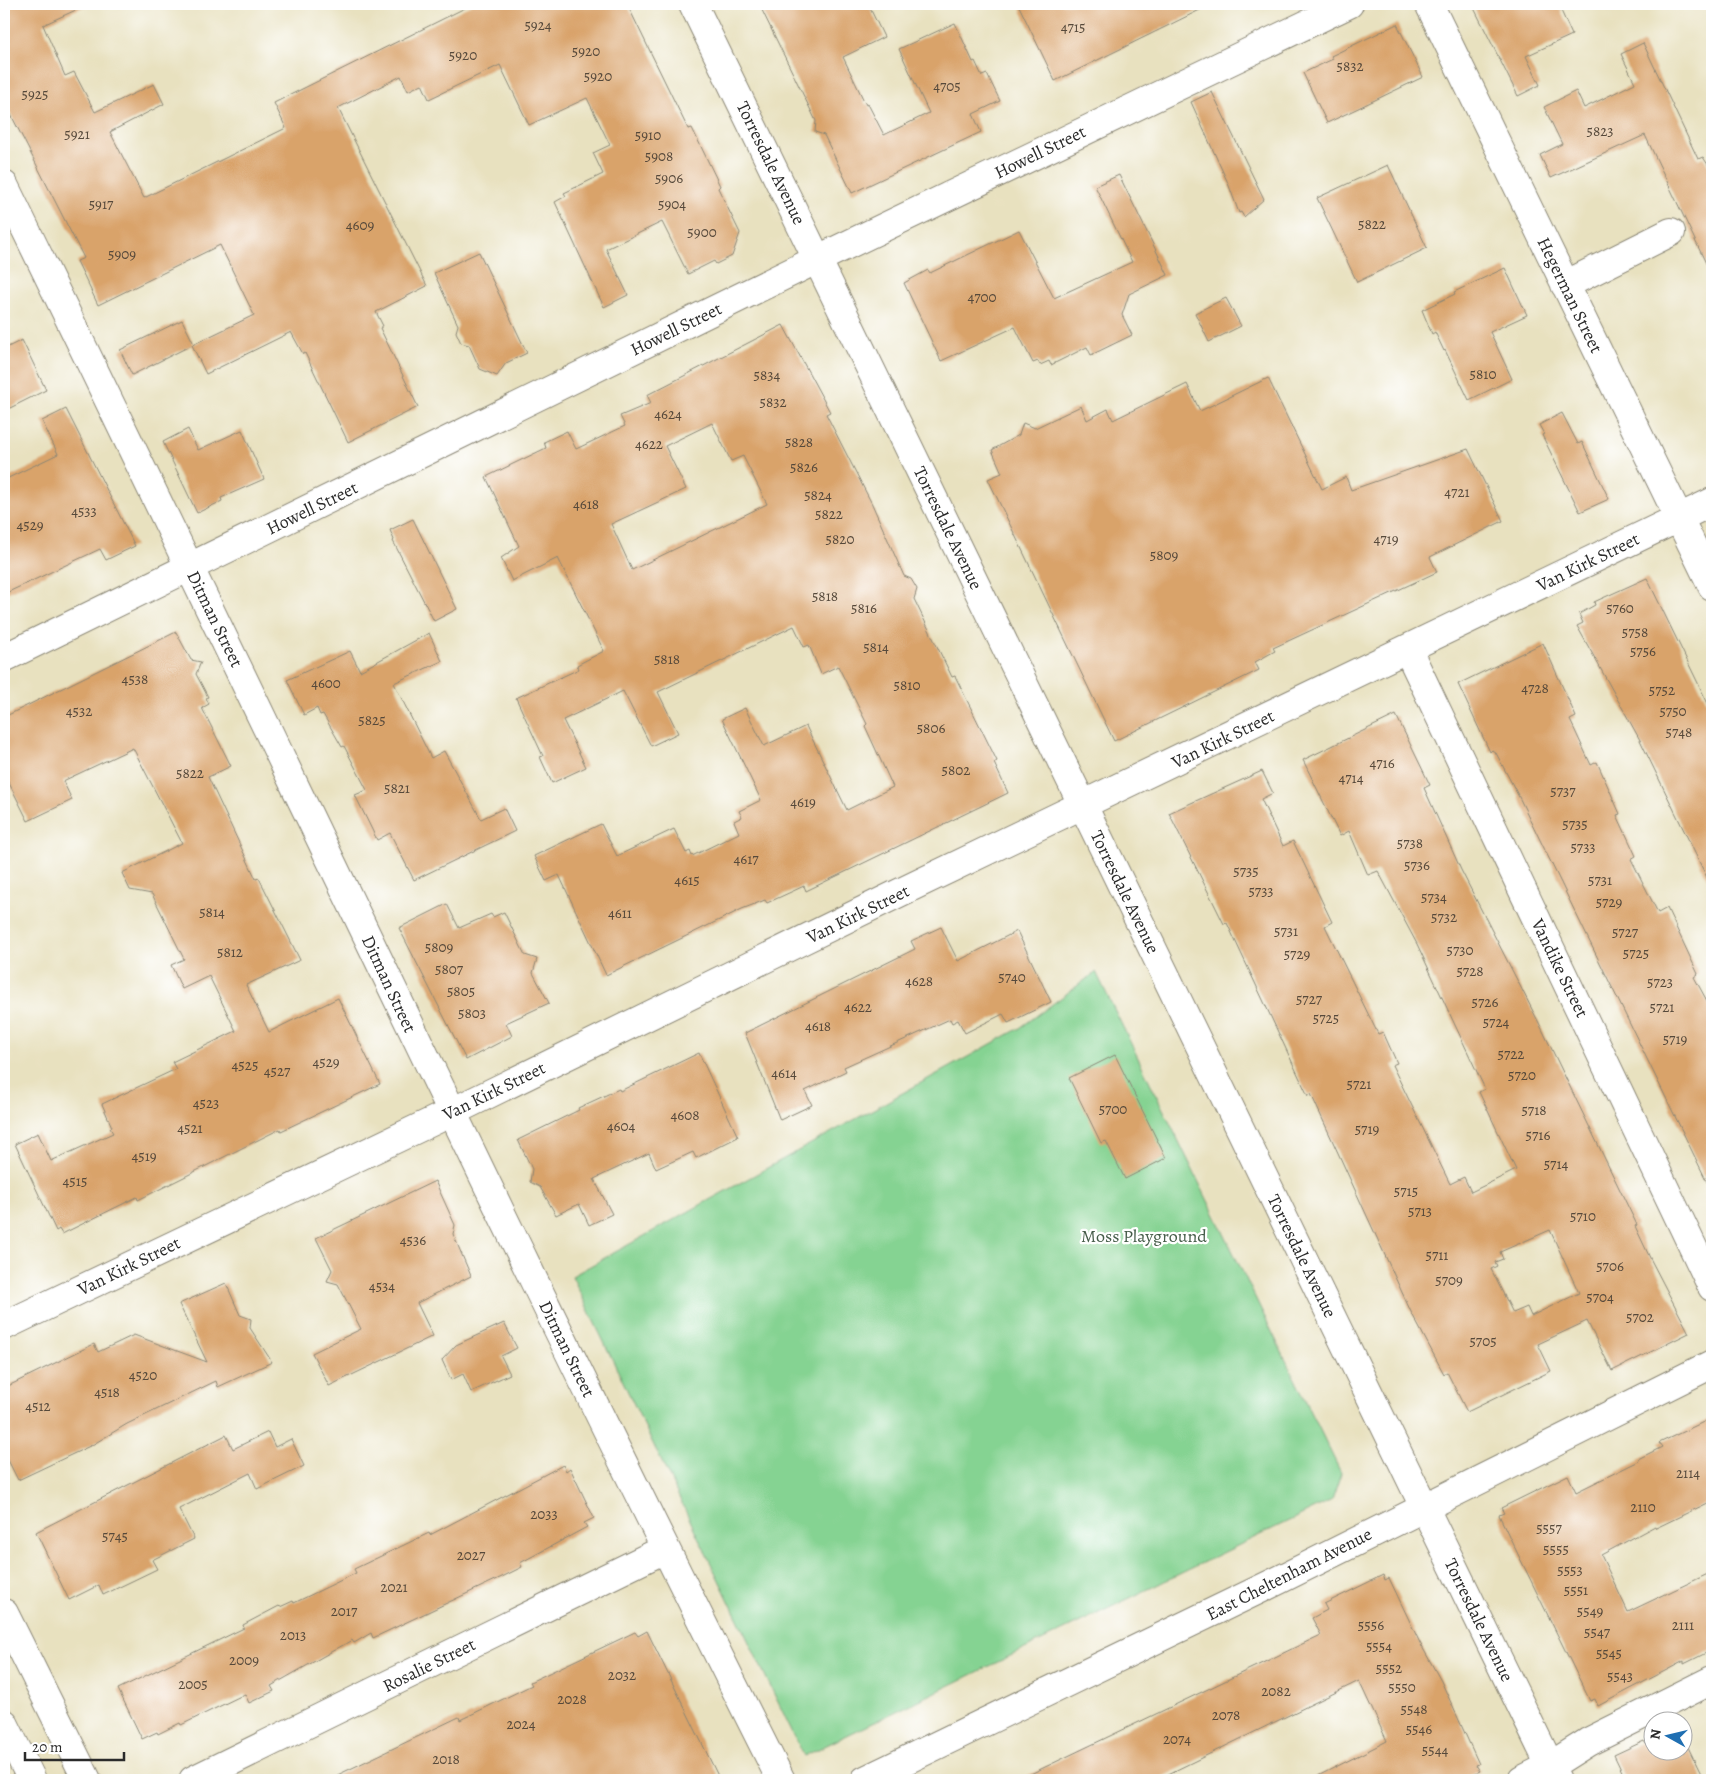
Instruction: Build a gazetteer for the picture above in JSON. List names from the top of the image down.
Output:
{
  "streets": {
    "street": [
      "Howell Street",
      "Torresdale Avenue",
      "Hegerman Street",
      "Van Kirk Street",
      "Ditman Street",
      "Vandike Street",
      "East Cheltenham Avenue",
      "Rosalie Street"
    ]
  },
  "crossings": [
    ["Howell Street", "Torresdale Avenue"],
    ["Howell Street", "Ditman Street"],
    ["Torresdale Avenue", "Van Kirk Street"],
    ["Torresdale Avenue", "East Cheltenham Avenue"],
    ["Hegerman Street", "Van Kirk Street"],
    ["Van Kirk Street", "Ditman Street"],
    ["Van Kirk Street", "Vandike Street"],
    ["Ditman Street", "Rosalie Street"]
  ],
  "parks": ["Moss Playground"],
  "house_numbers": [
    "5924",
    "4715",
    "5920",
    "5920",
    "5832",
    "5920",
    "4705",
    "5925",
    "5823",
    "5921",
    "5910",
    "5908",
    "5906",
    "5917",
    "5904",
    "5822",
    "4609",
    "5900",
    "5909",
    "4700",
    "5810",
    "5834",
    "5832",
    "4624",
    "5828",
    "4622",
    "5826",
    "4721",
    "5824",
    "4618",
    "4533",
    "5822",
    "4529",
    "5820",
    "4719",
    "5809",
    "5818",
    "5816",
    "5760",
    "5758",
    "5814",
    "5756",
    "5818",
    "4538",
    "4600",
    "5810",
    "4728",
    "5752",
    "4532",
    "5750",
    "5825",
    "5806",
    "5748",
    "4716",
    "5802",
    "5822",
    "4714",
    "5821",
    "5737",
    "4619",
    "5735",
    "5738",
    "5733",
    "4617",
    "5736",
    "5735",
    "4615",
    "5731",
    "5733",
    "5734",
    "5729",
    "5814",
    "4611",
    "5732",
    "5731",
    "5727",
    "5809",
    "5730",
    "5812",
    "5725",
    "5729",
    "5807",
    "5728",
    "5740",
    "4628",
    "5723",
    "5805",
    "5727",
    "5726",
    "4622",
    "5721",
    "5803",
    "5725",
    "5724",
    "4618",
    "5719",
    "5722",
    "4529",
    "4525",
    "4527",
    "4614",
    "5720",
    "5721",
    "4523",
    "5700",
    "5718",
    "4608",
    "4604",
    "4521",
    "5719",
    "5716",
    "4519",
    "5714",
    "4515",
    "5715",
    "5713",
    "5710",
    "4536",
    "5711",
    "5706",
    "5709",
    "4534",
    "5704",
    "5702",
    "5705",
    "4520",
    "4518",
    "4512",
    "2114",
    "2110",
    "2033",
    "5557",
    "5745",
    "5555",
    "2027",
    "5553",
    "2021",
    "5551",
    "2017",
    "5549",
    "5556",
    "2111",
    "5547",
    "2013",
    "5554",
    "5545",
    "2009",
    "5552",
    "2032",
    "5543",
    "2005",
    "5550",
    "2082",
    "2028",
    "5548",
    "2078",
    "2024",
    "5546",
    "2074",
    "5544",
    "2018"
  ],
  "scale_bar": "20 m",
  "north": "left"
}
